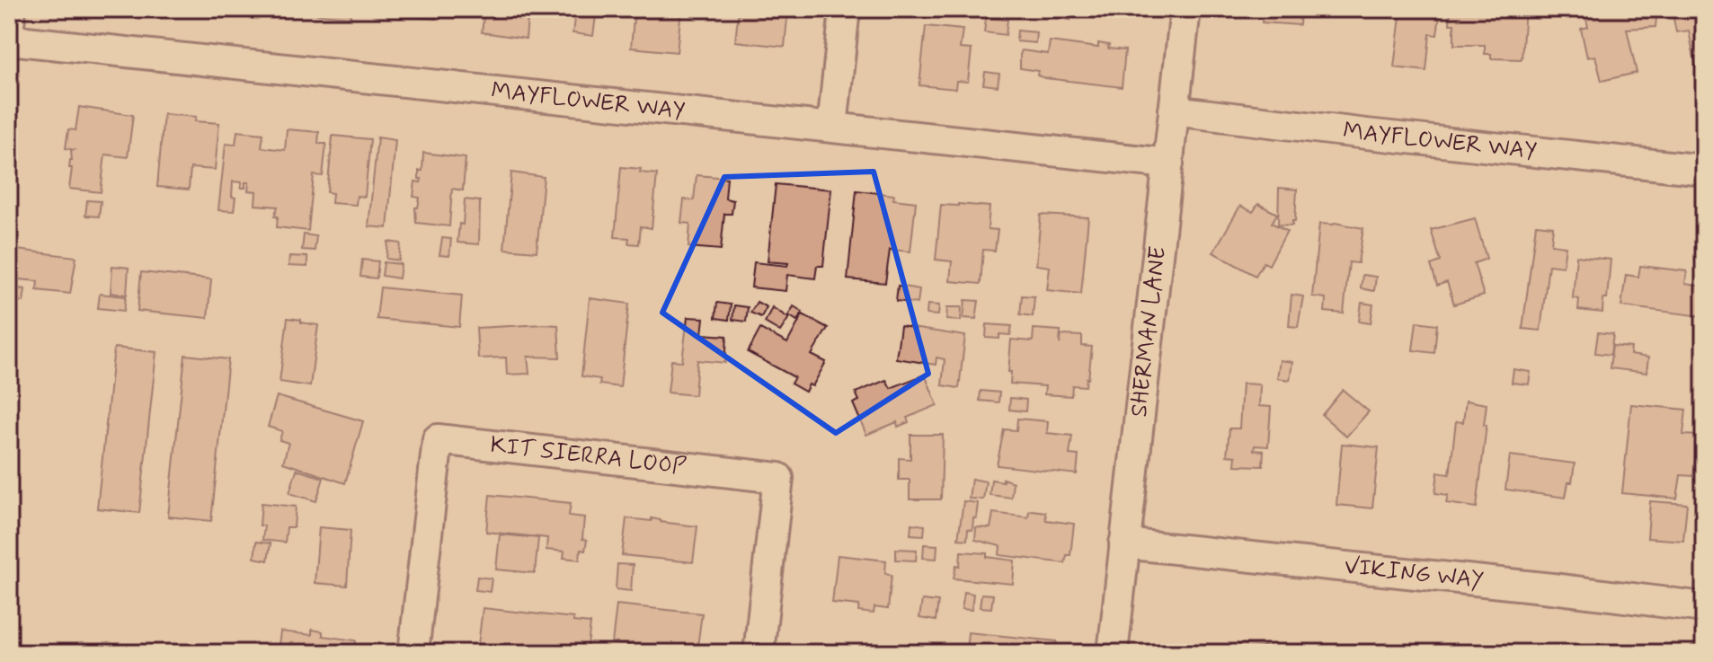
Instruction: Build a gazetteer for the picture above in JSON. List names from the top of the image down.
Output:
{
  "streets": {
    "street": [
      "MAYFLOWER WAY",
      "SHERMAN LANE",
      "KIT SIERRA LOOP",
      "VIKING WAY"
    ]
  },
  "crossings": [
    ["MAYFLOWER WAY", "SHERMAN LANE"],
    ["SHERMAN LANE", "VIKING WAY"]
  ]
}
